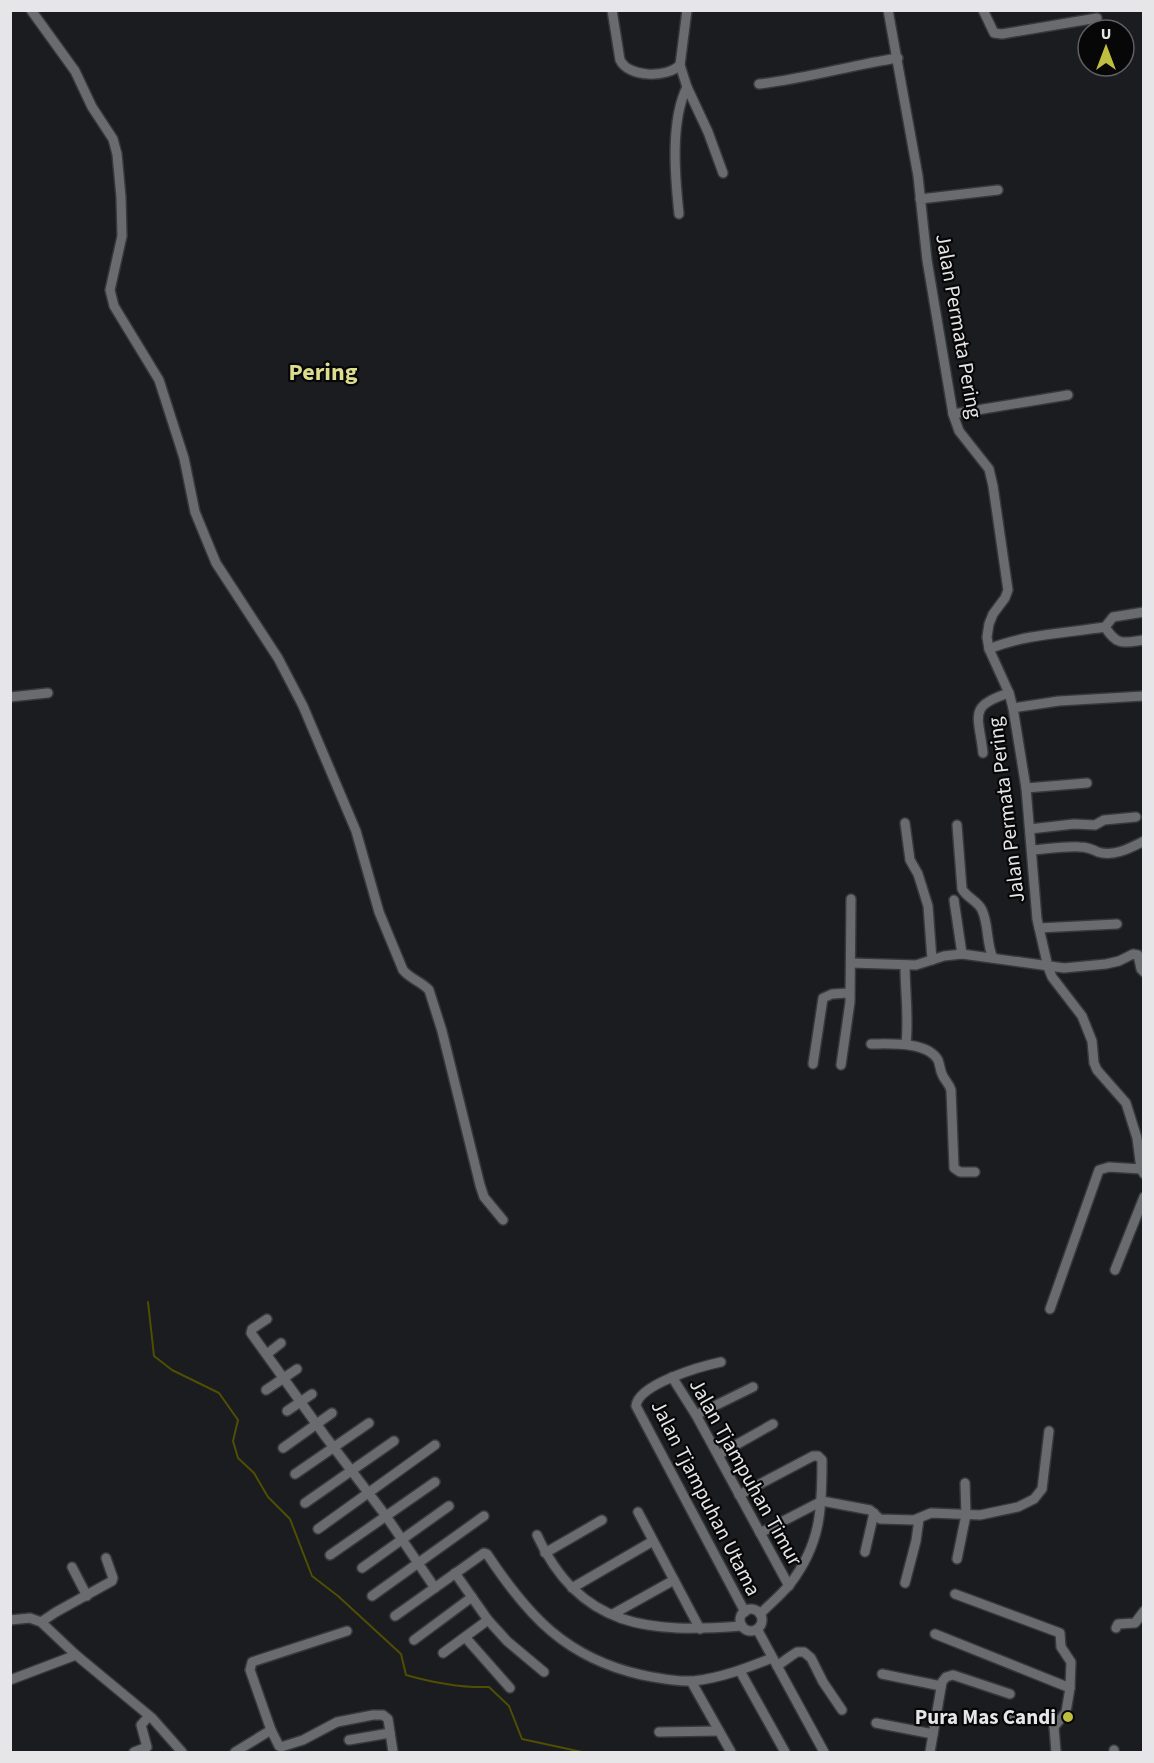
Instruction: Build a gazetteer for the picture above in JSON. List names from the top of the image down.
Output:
{
  "streets": {
    "street": ["Jalan Permata Pering", "Jalan Tjampuhan Timur", "Jalan Tjampuhan Utama"]
  },
  "crossings": [
    ["Jalan Tjampuhan Timur", "Jalan Tjampuhan Utama"]
  ],
  "districts": ["Pering"],
  "places": ["Pura Mas Candi"],
  "north": "top"
}
